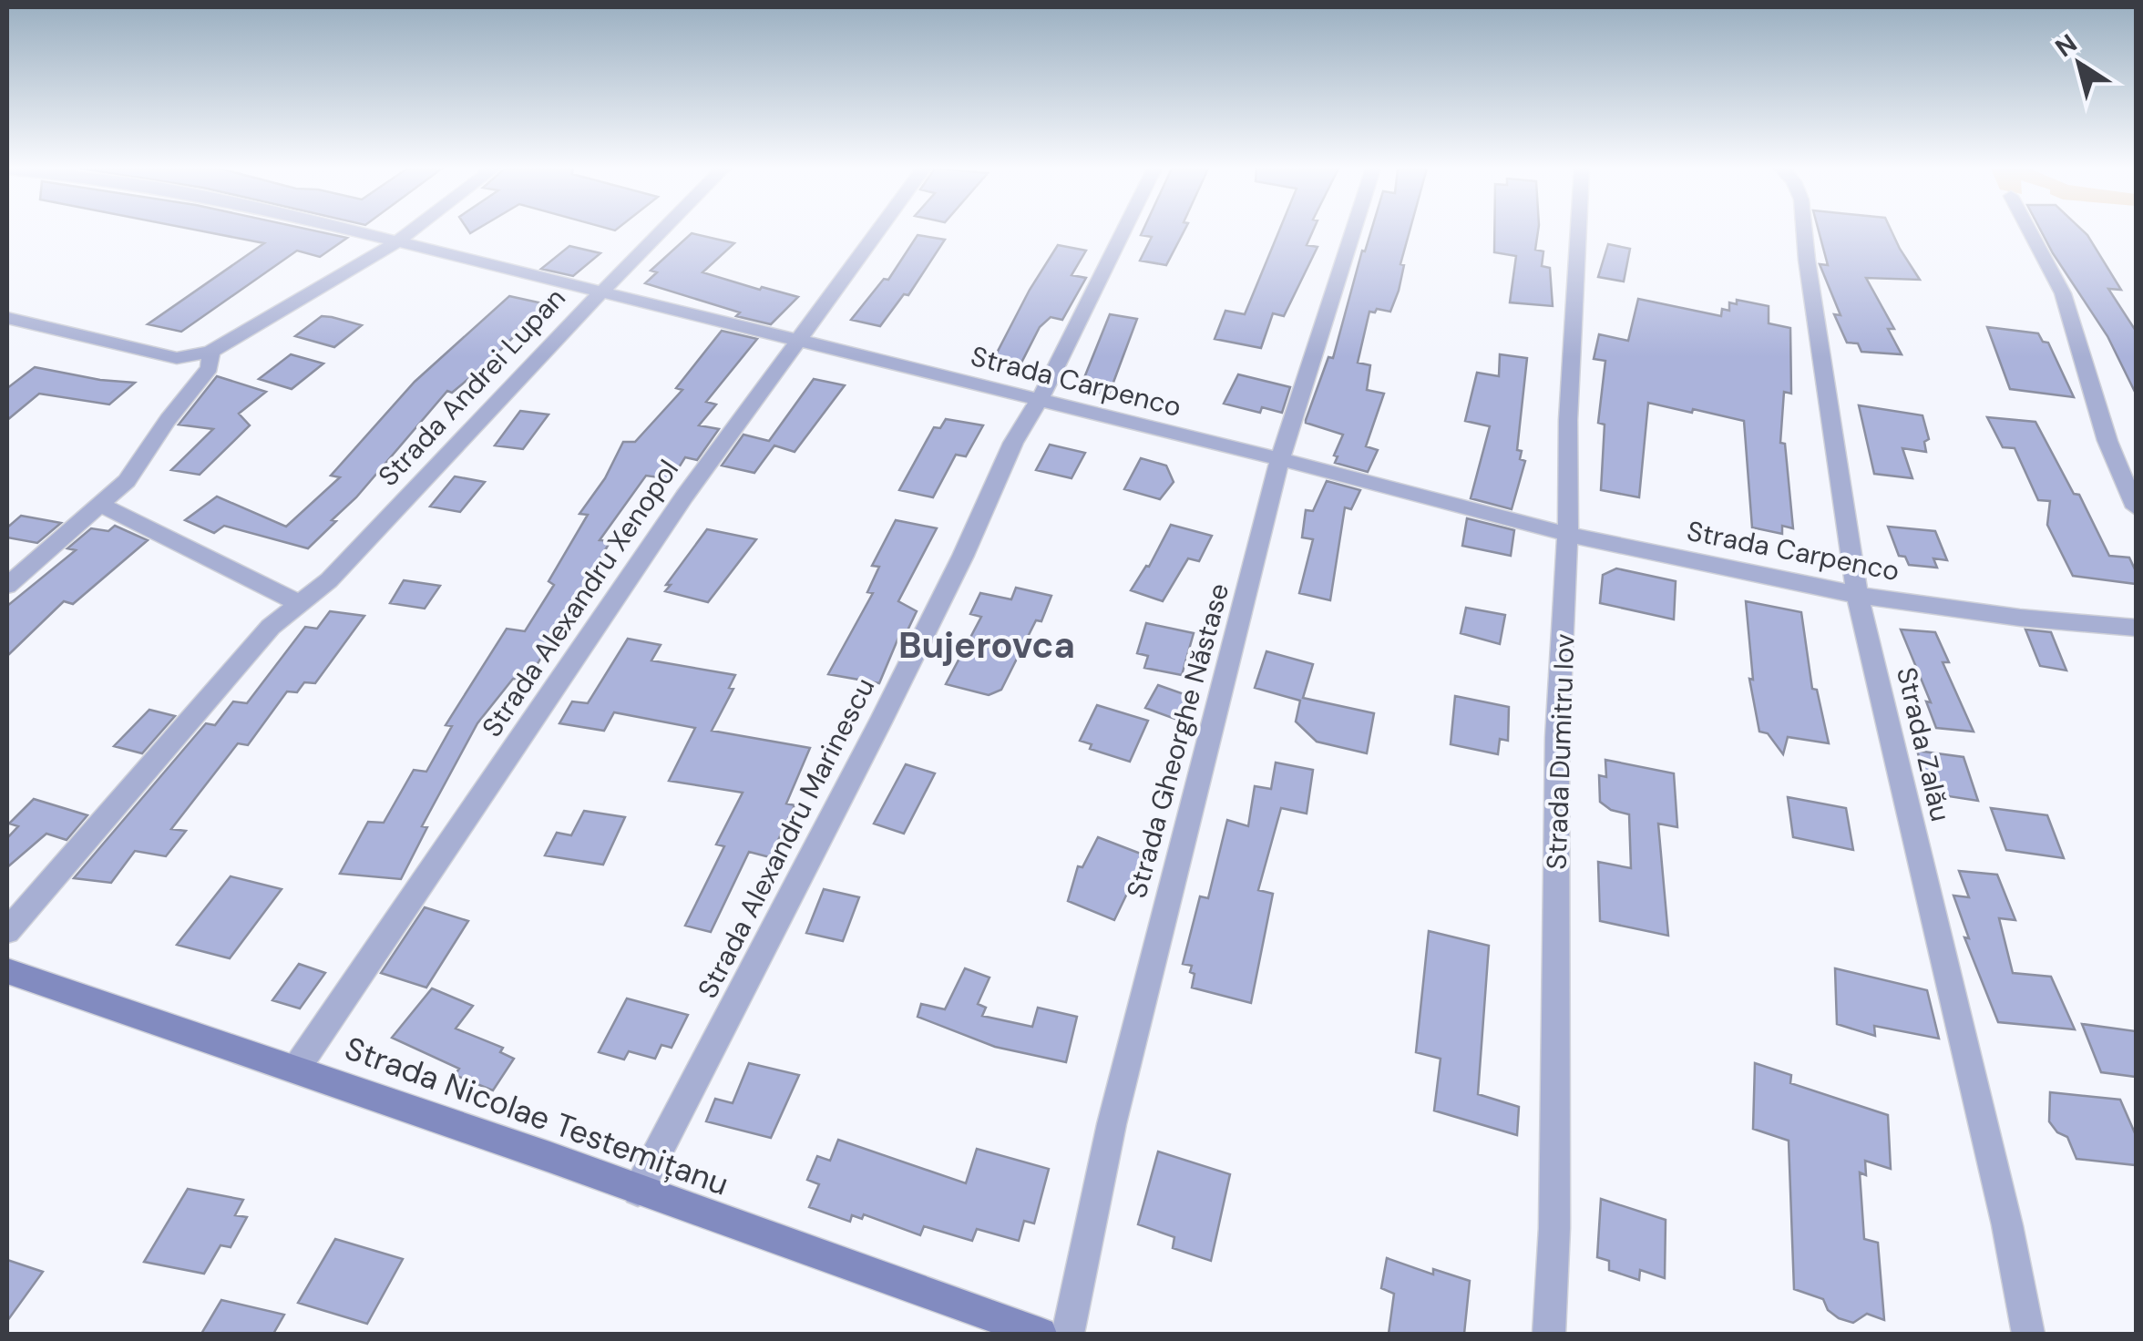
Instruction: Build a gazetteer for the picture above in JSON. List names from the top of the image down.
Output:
{
  "streets": {
    "street": [
      "Strada Carpenco",
      "Strada Andrei Lupan",
      "Strada Alexandru Xenopol",
      "Strada Gheorghe Năstase",
      "Strada Zalău",
      "Strada Dumitru Iov",
      "Strada Alexandru Marinescu",
      "Strada Nicolae Testemițanu"
    ]
  },
  "crossings": [
    ["Strada Carpenco", "Strada Andrei Lupan"],
    ["Strada Carpenco", "Strada Alexandru Xenopol"],
    ["Strada Carpenco", "Strada Gheorghe Năstase"],
    ["Strada Carpenco", "Strada Zalău"],
    ["Strada Carpenco", "Strada Dumitru Iov"],
    ["Strada Carpenco", "Strada Alexandru Marinescu"],
    ["Strada Alexandru Xenopol", "Strada Nicolae Testemițanu"],
    ["Strada Alexandru Marinescu", "Strada Nicolae Testemițanu"]
  ],
  "districts": ["Bujerovca"],
  "north": "top left"
}
